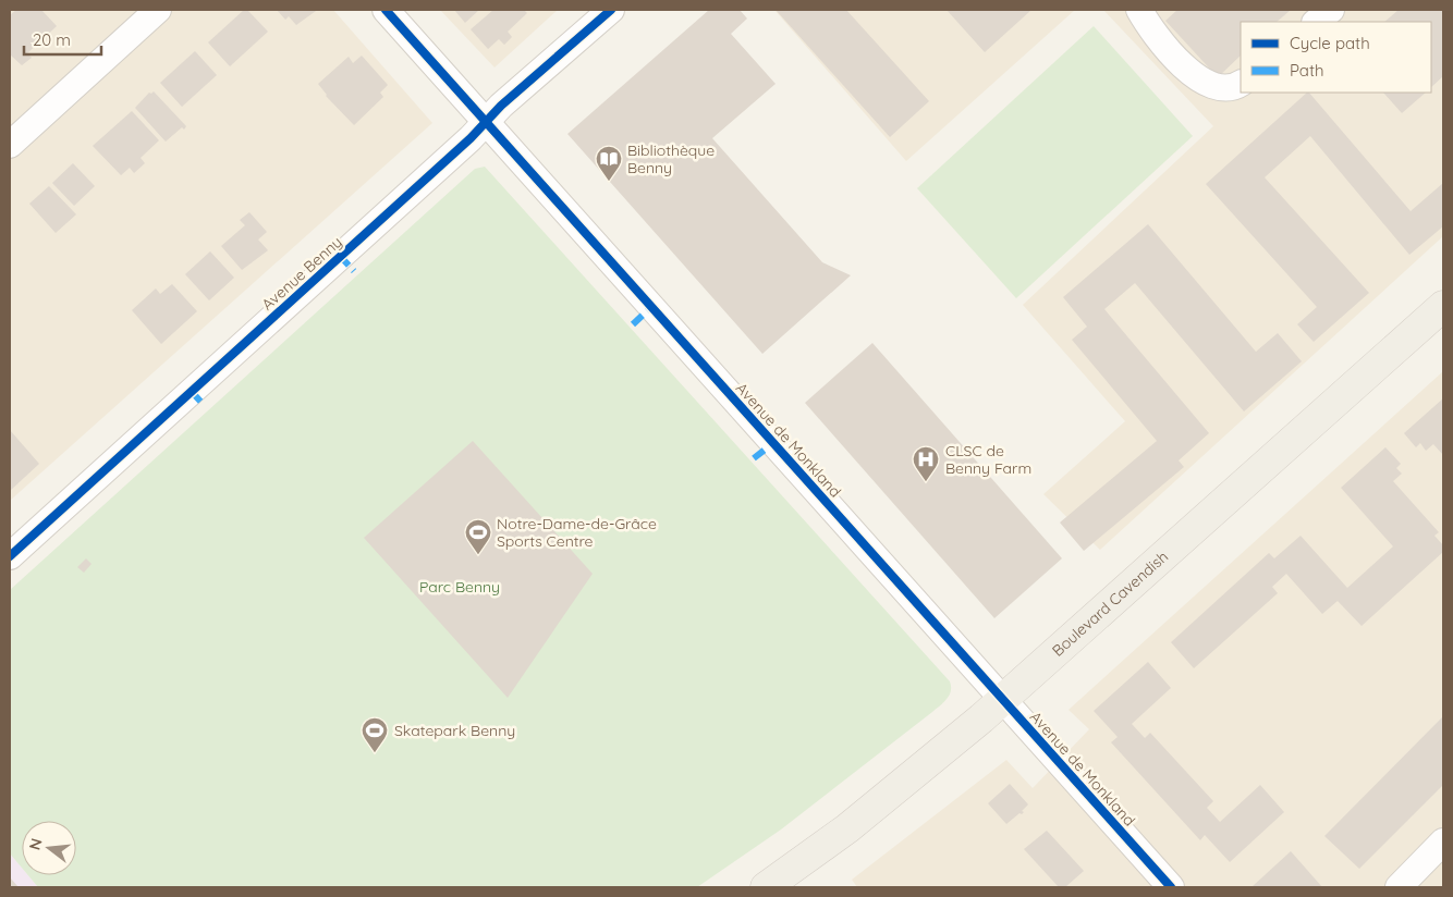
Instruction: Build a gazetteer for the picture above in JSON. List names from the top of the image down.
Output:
{
  "streets": {
    "main road": ["Boulevard Cavendish"],
    "street": ["Avenue Benny", "Avenue de Monkland"]
  },
  "crossings": [
    ["Avenue Benny", "Avenue de Monkland"],
    ["Avenue de Monkland", "Boulevard Cavendish"]
  ],
  "parks": ["Parc Benny"],
  "places": {
    "library": ["Bibliothèque Benny"],
    "hospital": ["CLSC de Benny Farm"],
    "sports": ["Notre-Dame-de-Grâce Sports Centre", "Skatepark Benny"]
  },
  "legend": ["Cycle path", "Path"],
  "scale_bar": "20 m",
  "north": "left"
}
